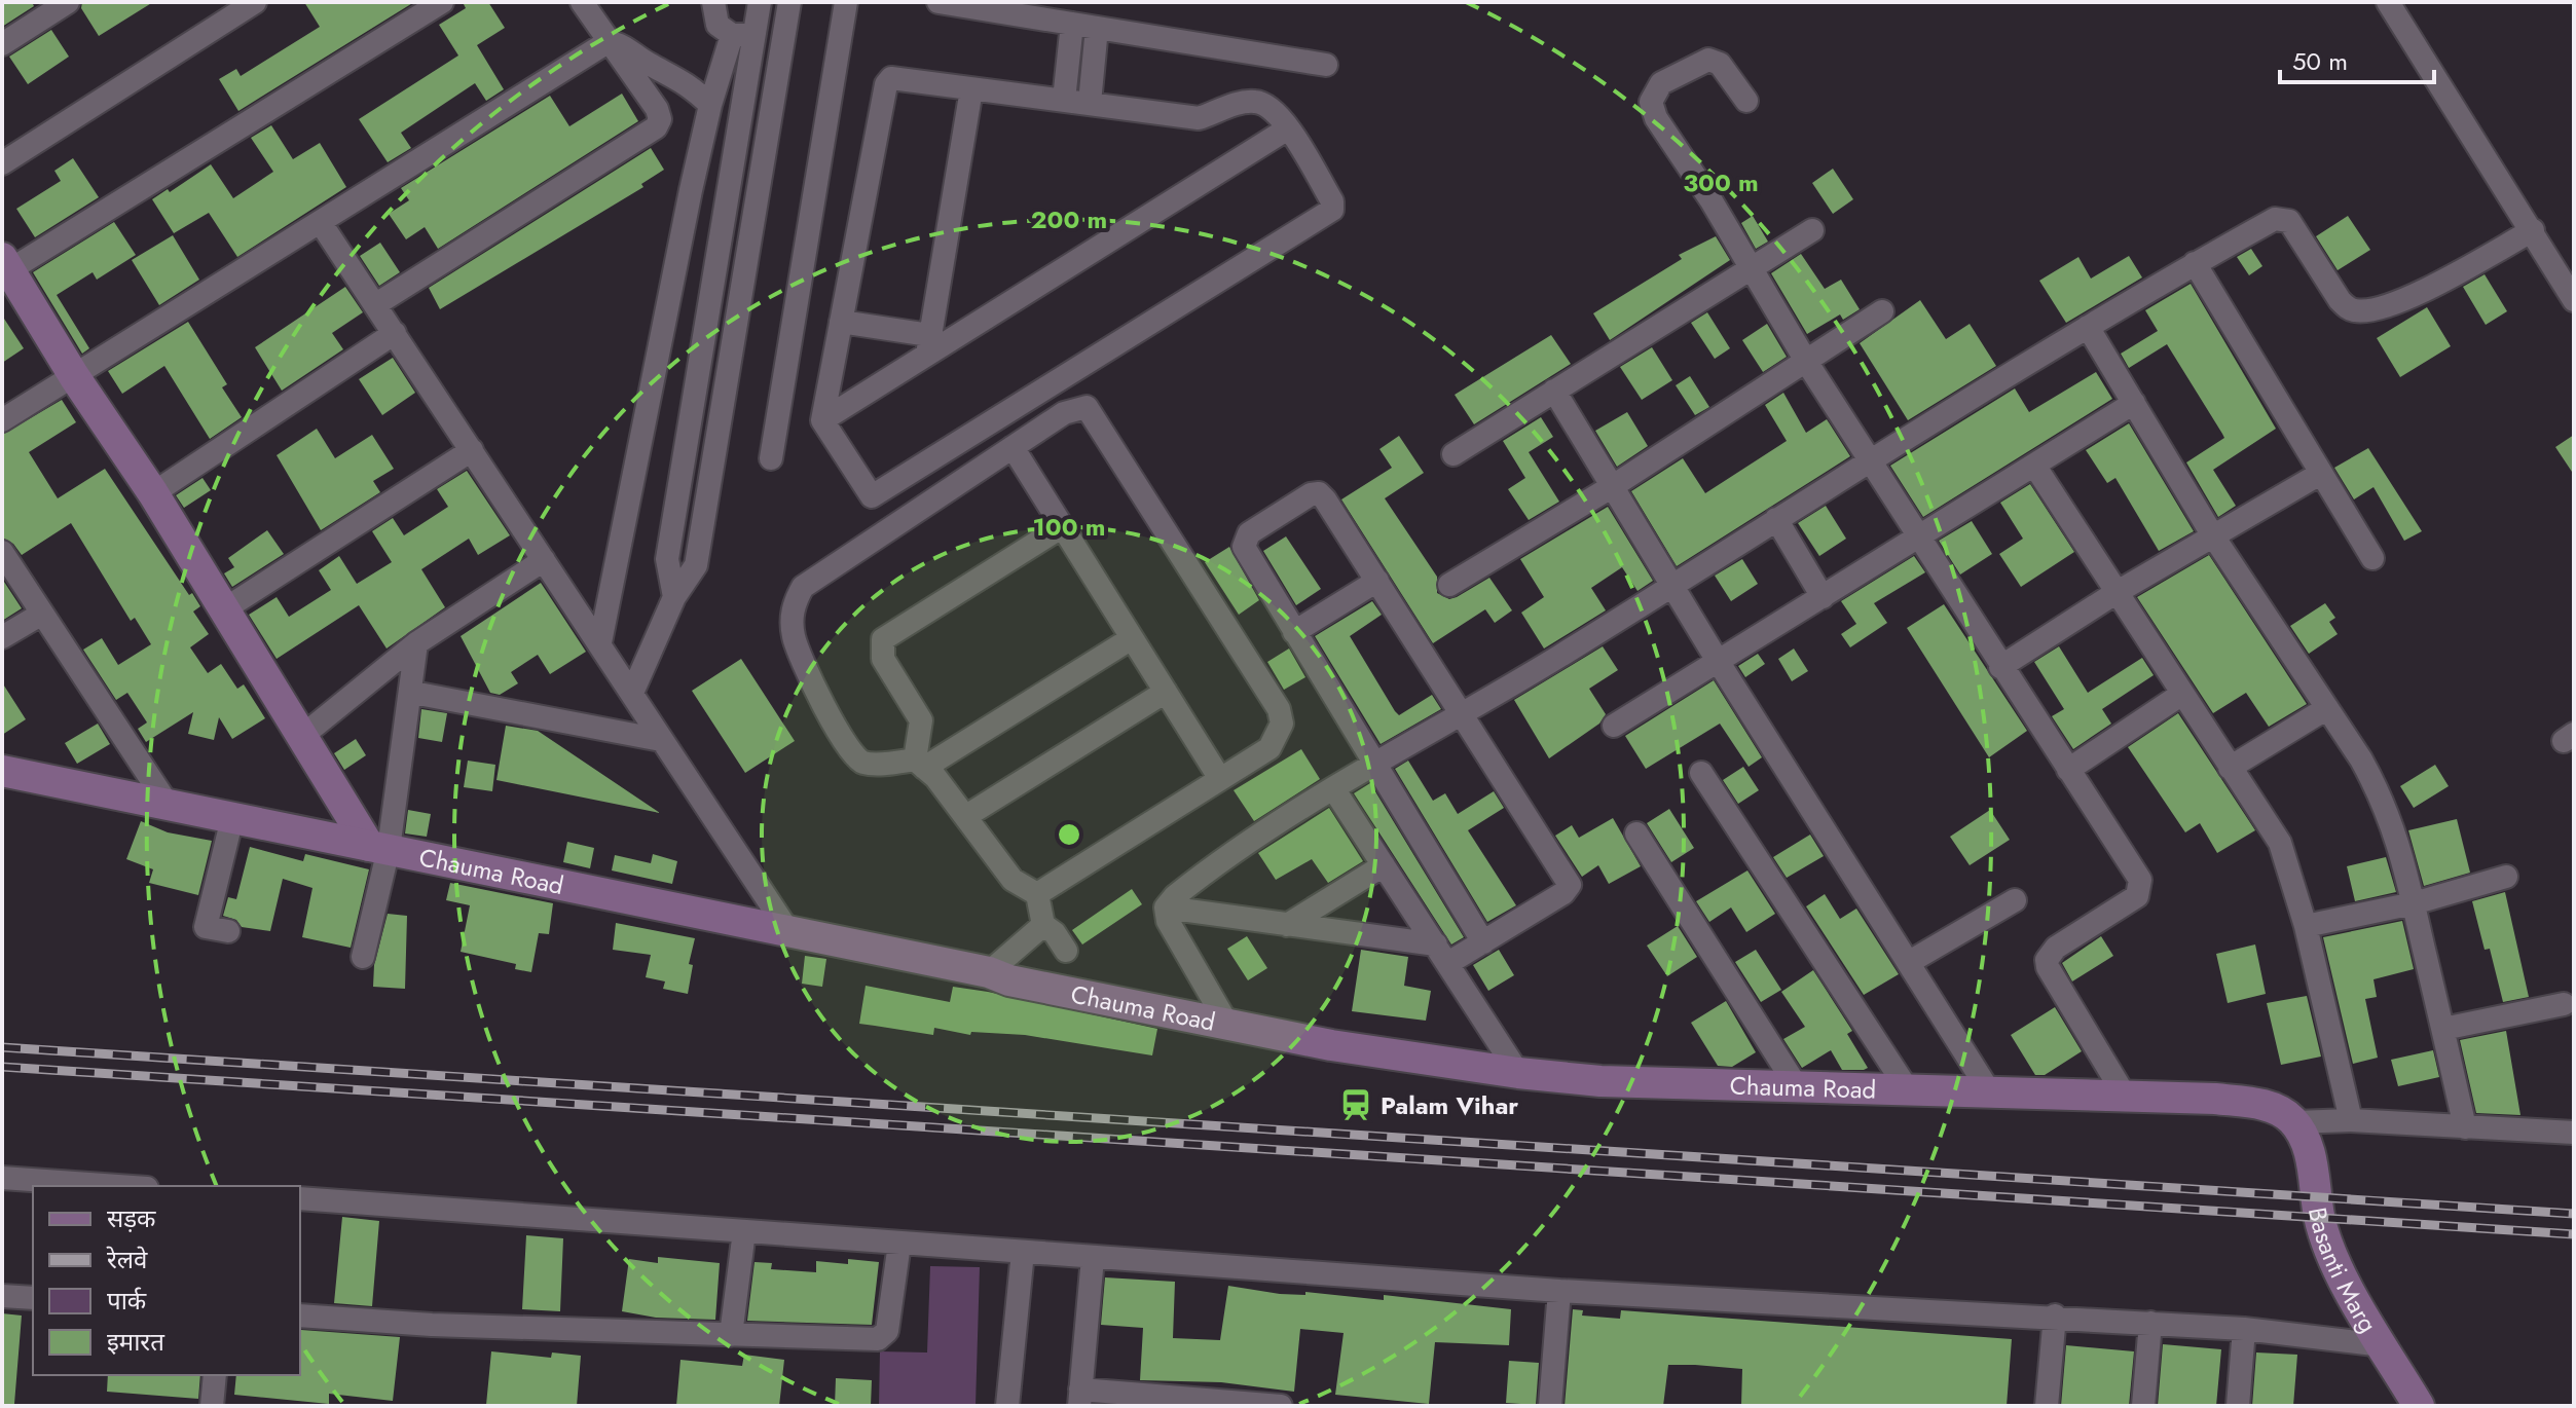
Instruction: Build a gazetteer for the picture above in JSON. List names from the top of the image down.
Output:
{
  "streets": {
    "street": ["Chauma Road", "Basanti Marg"]
  },
  "crossings": [
    ["Chauma Road", "Basanti Marg"]
  ],
  "places": {
    "station": ["Palam Vihar"]
  },
  "legend": [
    "सड़क",
    "रेलवे",
    "पार्क",
    "इमारत"
  ],
  "scale_bar": "50 m",
  "rings": ["300 m", "200 m", "100 m"]
}
